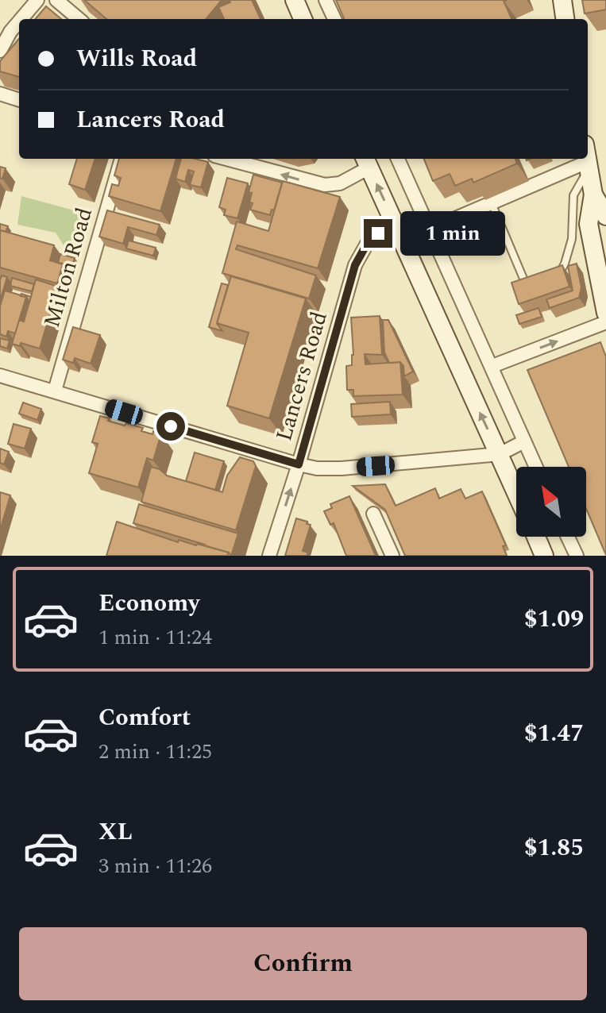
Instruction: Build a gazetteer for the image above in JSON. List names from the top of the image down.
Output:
{
  "streets": {
    "street": ["Milton Road", "Lancers Road"]
  },
  "north": "top left",
  "page": {
    "banner": ["Wills Road", "Lancers Road"],
    "bubble": "1 min",
    "list": [
      {
        "name": "Economy",
        "note": "1 min · 11:24",
        "value": "$1.09"
      },
      {
        "name": "Comfort",
        "note": "2 min · 11:25",
        "value": "$1.47"
      },
      {
        "name": "XL",
        "note": "3 min · 11:26",
        "value": "$1.85"
      }
    ],
    "buttons": "Confirm"
  }
}
